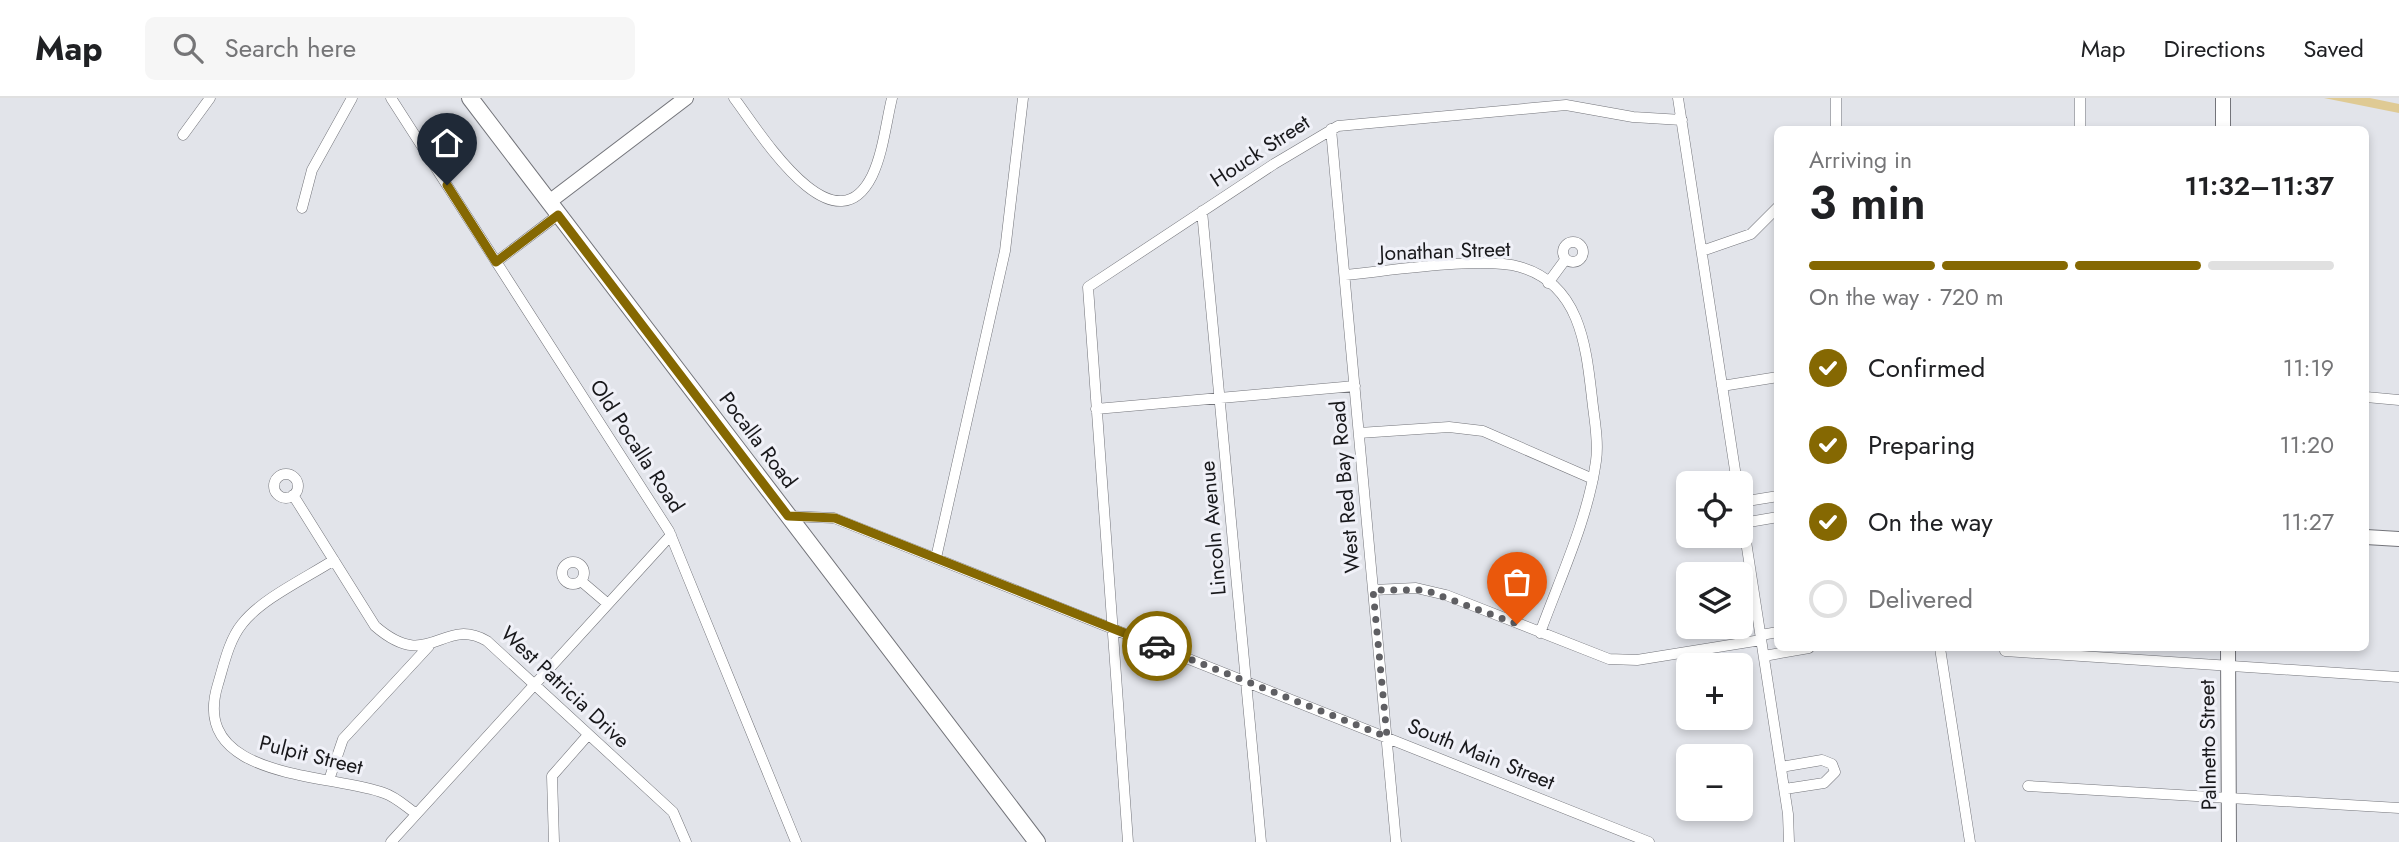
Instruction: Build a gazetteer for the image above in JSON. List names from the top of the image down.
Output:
{
  "streets": {
    "main road": ["Pocalla Road"],
    "street": [
      "Houck Street",
      "Jonathan Street",
      "Old Pocalla Road",
      "West Red Bay Road",
      "Lincoln Avenue",
      "West Patricia Drive",
      "Palmetto Street",
      "South Main Street",
      "Pulpit Street"
    ]
  },
  "crossings": [
    ["Houck Street", "West Red Bay Road"],
    ["Houck Street", "Lincoln Avenue"],
    ["Jonathan Street", "West Red Bay Road"],
    ["Pocalla Road", "South Main Street"],
    ["West Red Bay Road", "South Main Street"],
    ["Lincoln Avenue", "South Main Street"]
  ],
  "page": {
    "header": "Map",
    "search": "Search here",
    "nav": ["Map", "Directions", "Saved"],
    "heading": ["3 min", "Arriving in", "11:32–11:37"],
    "bar": "On the way · 720 m",
    "list": [
      ["Confirmed", "11:19"],
      ["Preparing", "11:20"],
      ["On the way", "11:27"],
      "Delivered"
    ],
    "map_buttons": ["+", "−"]
  }
}
